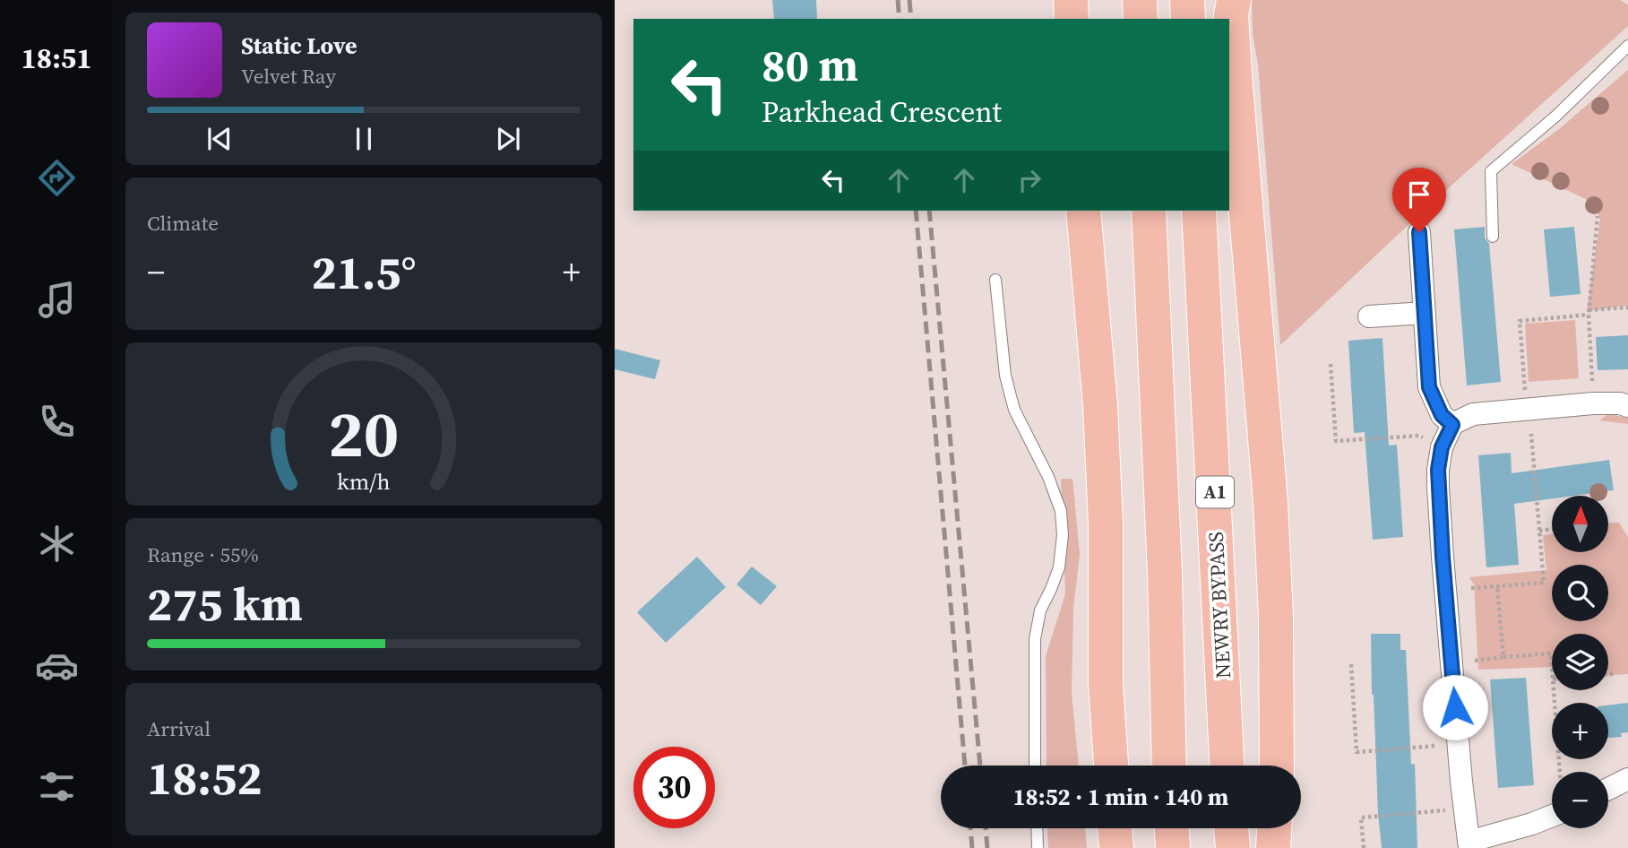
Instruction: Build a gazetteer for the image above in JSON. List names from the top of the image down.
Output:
{
  "streets": {
    "highway": ["A1", "NEWRY BYPASS"]
  },
  "north": "top",
  "page": {
    "tabs": "18:51",
    "turn": ["80 m", "Parkhead Crescent"],
    "song": ["Static Love", "Velvet Ray"],
    "tile": [
      "Climate",
      ["Range · 55%", "275 km"],
      ["Arrival", "18:52"]
    ],
    "heat": ["−", "21.5°", "+"],
    "map_buttons": ["+", "−"],
    "limit": "30",
    "trip": "18:52 · 1 min · 140 m",
    "gauge": ["20", "km/h"]
  }
}
